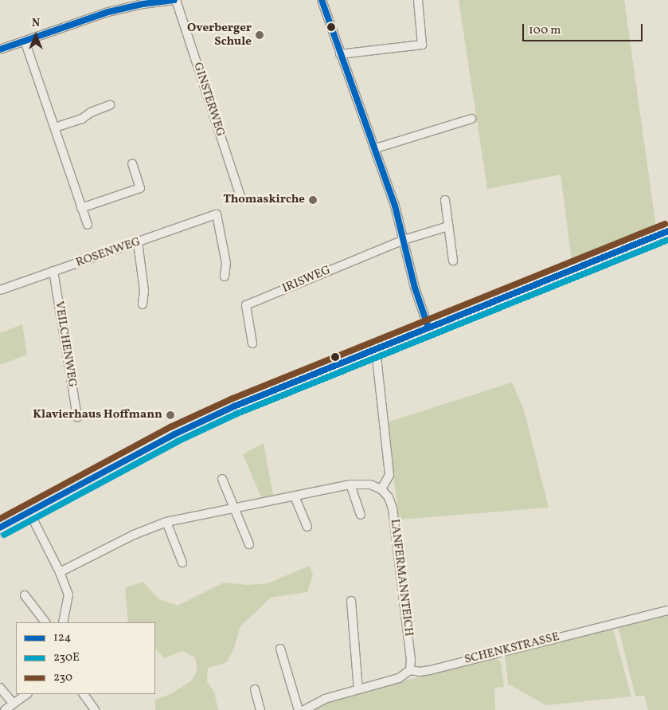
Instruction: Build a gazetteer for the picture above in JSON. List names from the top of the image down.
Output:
{
  "streets": {
    "street": [
      "GINSTERWEG",
      "ROSENWEG",
      "IRISWEG",
      "VEILCHENWEG",
      "LANFERMANNTEICH",
      "SCHENKSTRASSE"
    ]
  },
  "crossings": [
    ["ROSENWEG", "VEILCHENWEG"],
    ["LANFERMANNTEICH", "SCHENKSTRASSE"]
  ],
  "places": ["Overberger Schule", "Thomaskirche", "Klavierhaus Hoffmann"],
  "lines": ["transit line 124", "transit line 230", "transit line 230E"],
  "legend": ["124", "230E", "230"],
  "scale_bar": "100 m",
  "north": "top"
}
